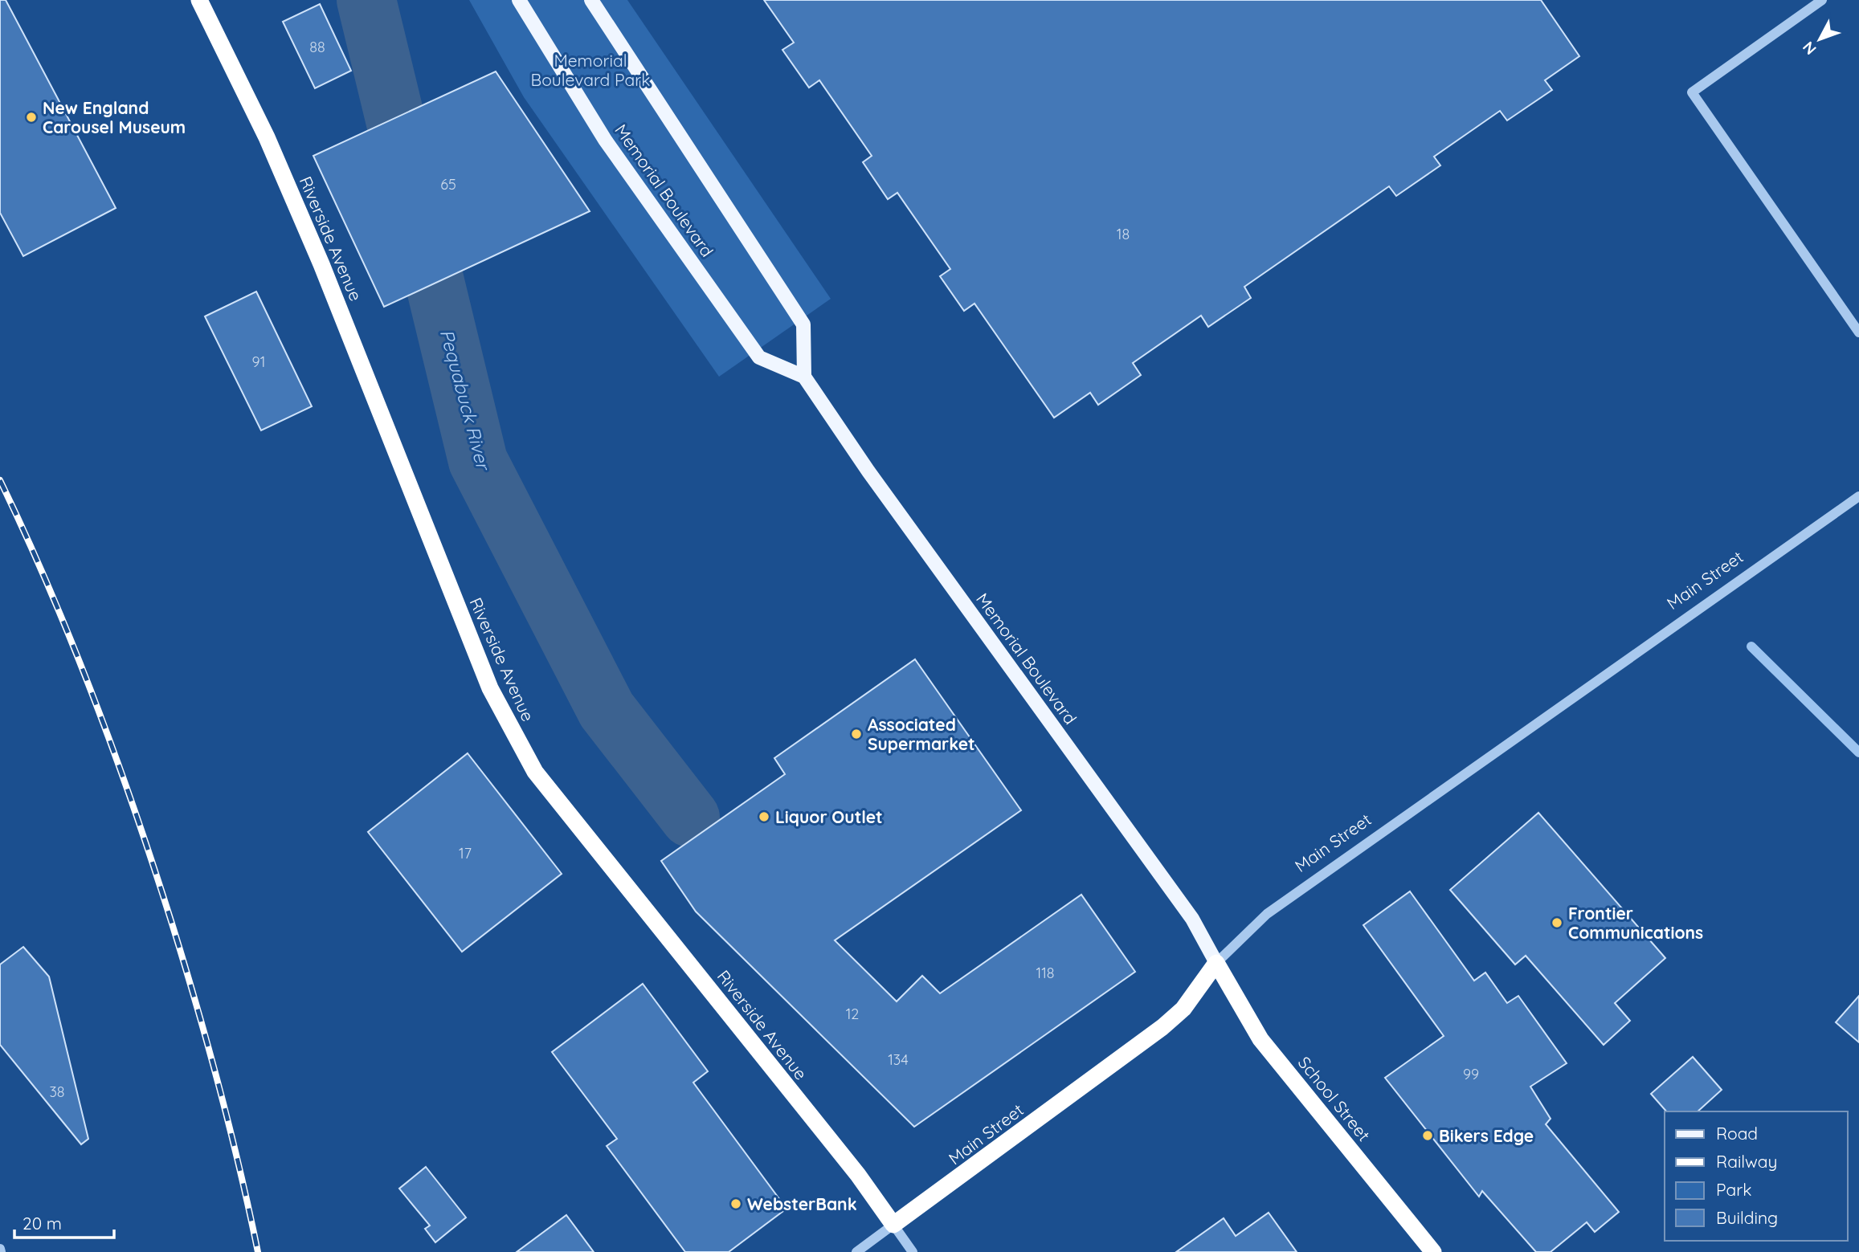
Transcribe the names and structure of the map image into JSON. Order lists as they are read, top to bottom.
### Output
{
  "streets": {
    "highway": ["Riverside Avenue", "Main Street", "School Street"],
    "main road": ["Memorial Boulevard"]
  },
  "crossings": [
    ["Memorial Boulevard", "Main Street"],
    ["Memorial Boulevard", "School Street"],
    ["Riverside Avenue", "Main Street"],
    ["Main Street", "School Street"]
  ],
  "water": ["Pequabuck River"],
  "parks": ["Memorial Boulevard Park"],
  "places": [
    "New England Carousel Museum",
    "Associated Supermarket",
    "Liquor Outlet",
    "Frontier Communications",
    "Bikers Edge",
    "WebsterBank"
  ],
  "house_numbers": [
    "88",
    "65",
    "18",
    "91",
    "17",
    "118",
    "12",
    "134",
    "99",
    "38"
  ],
  "legend": [
    "Road",
    "Railway",
    "Park",
    "Building"
  ],
  "scale_bar": "20 m",
  "north": "bottom left"
}
